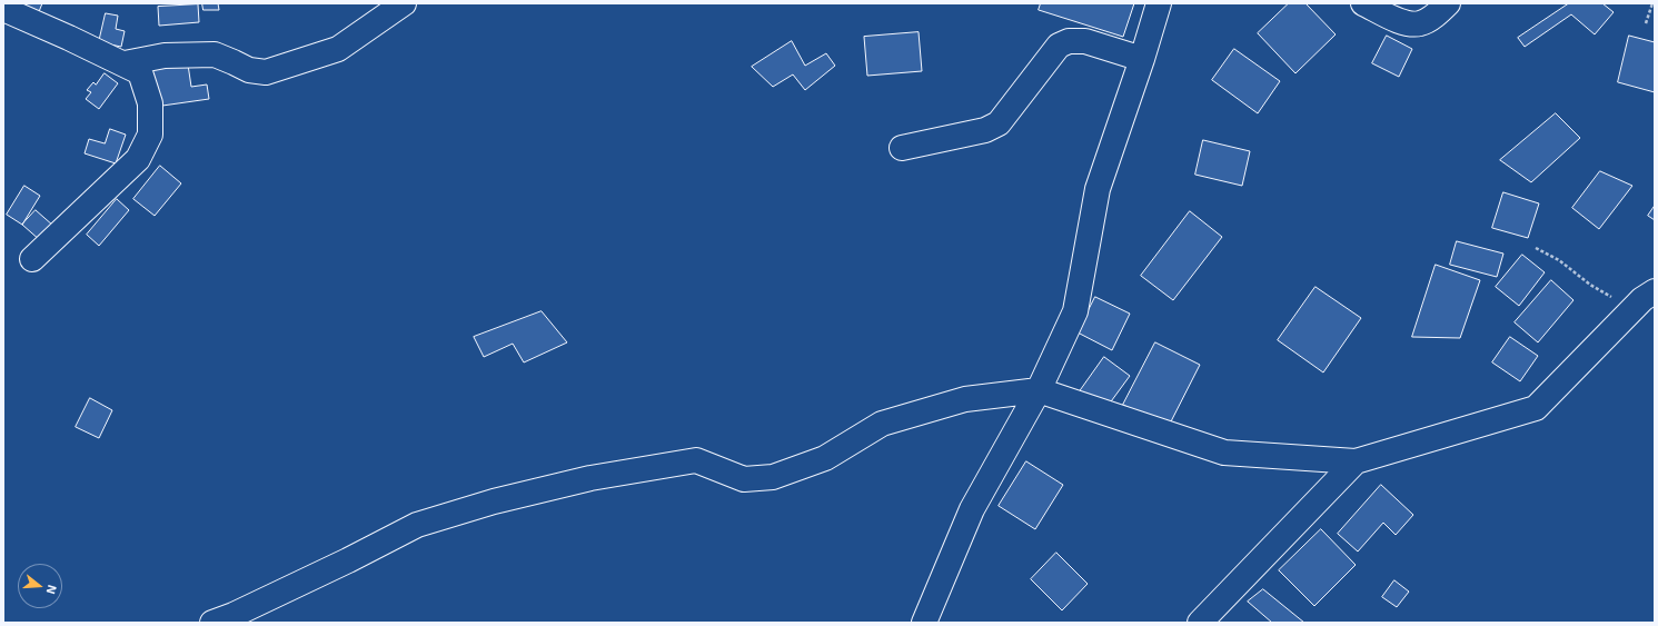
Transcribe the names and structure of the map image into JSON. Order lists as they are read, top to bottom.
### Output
{
  "north": "right"
}
